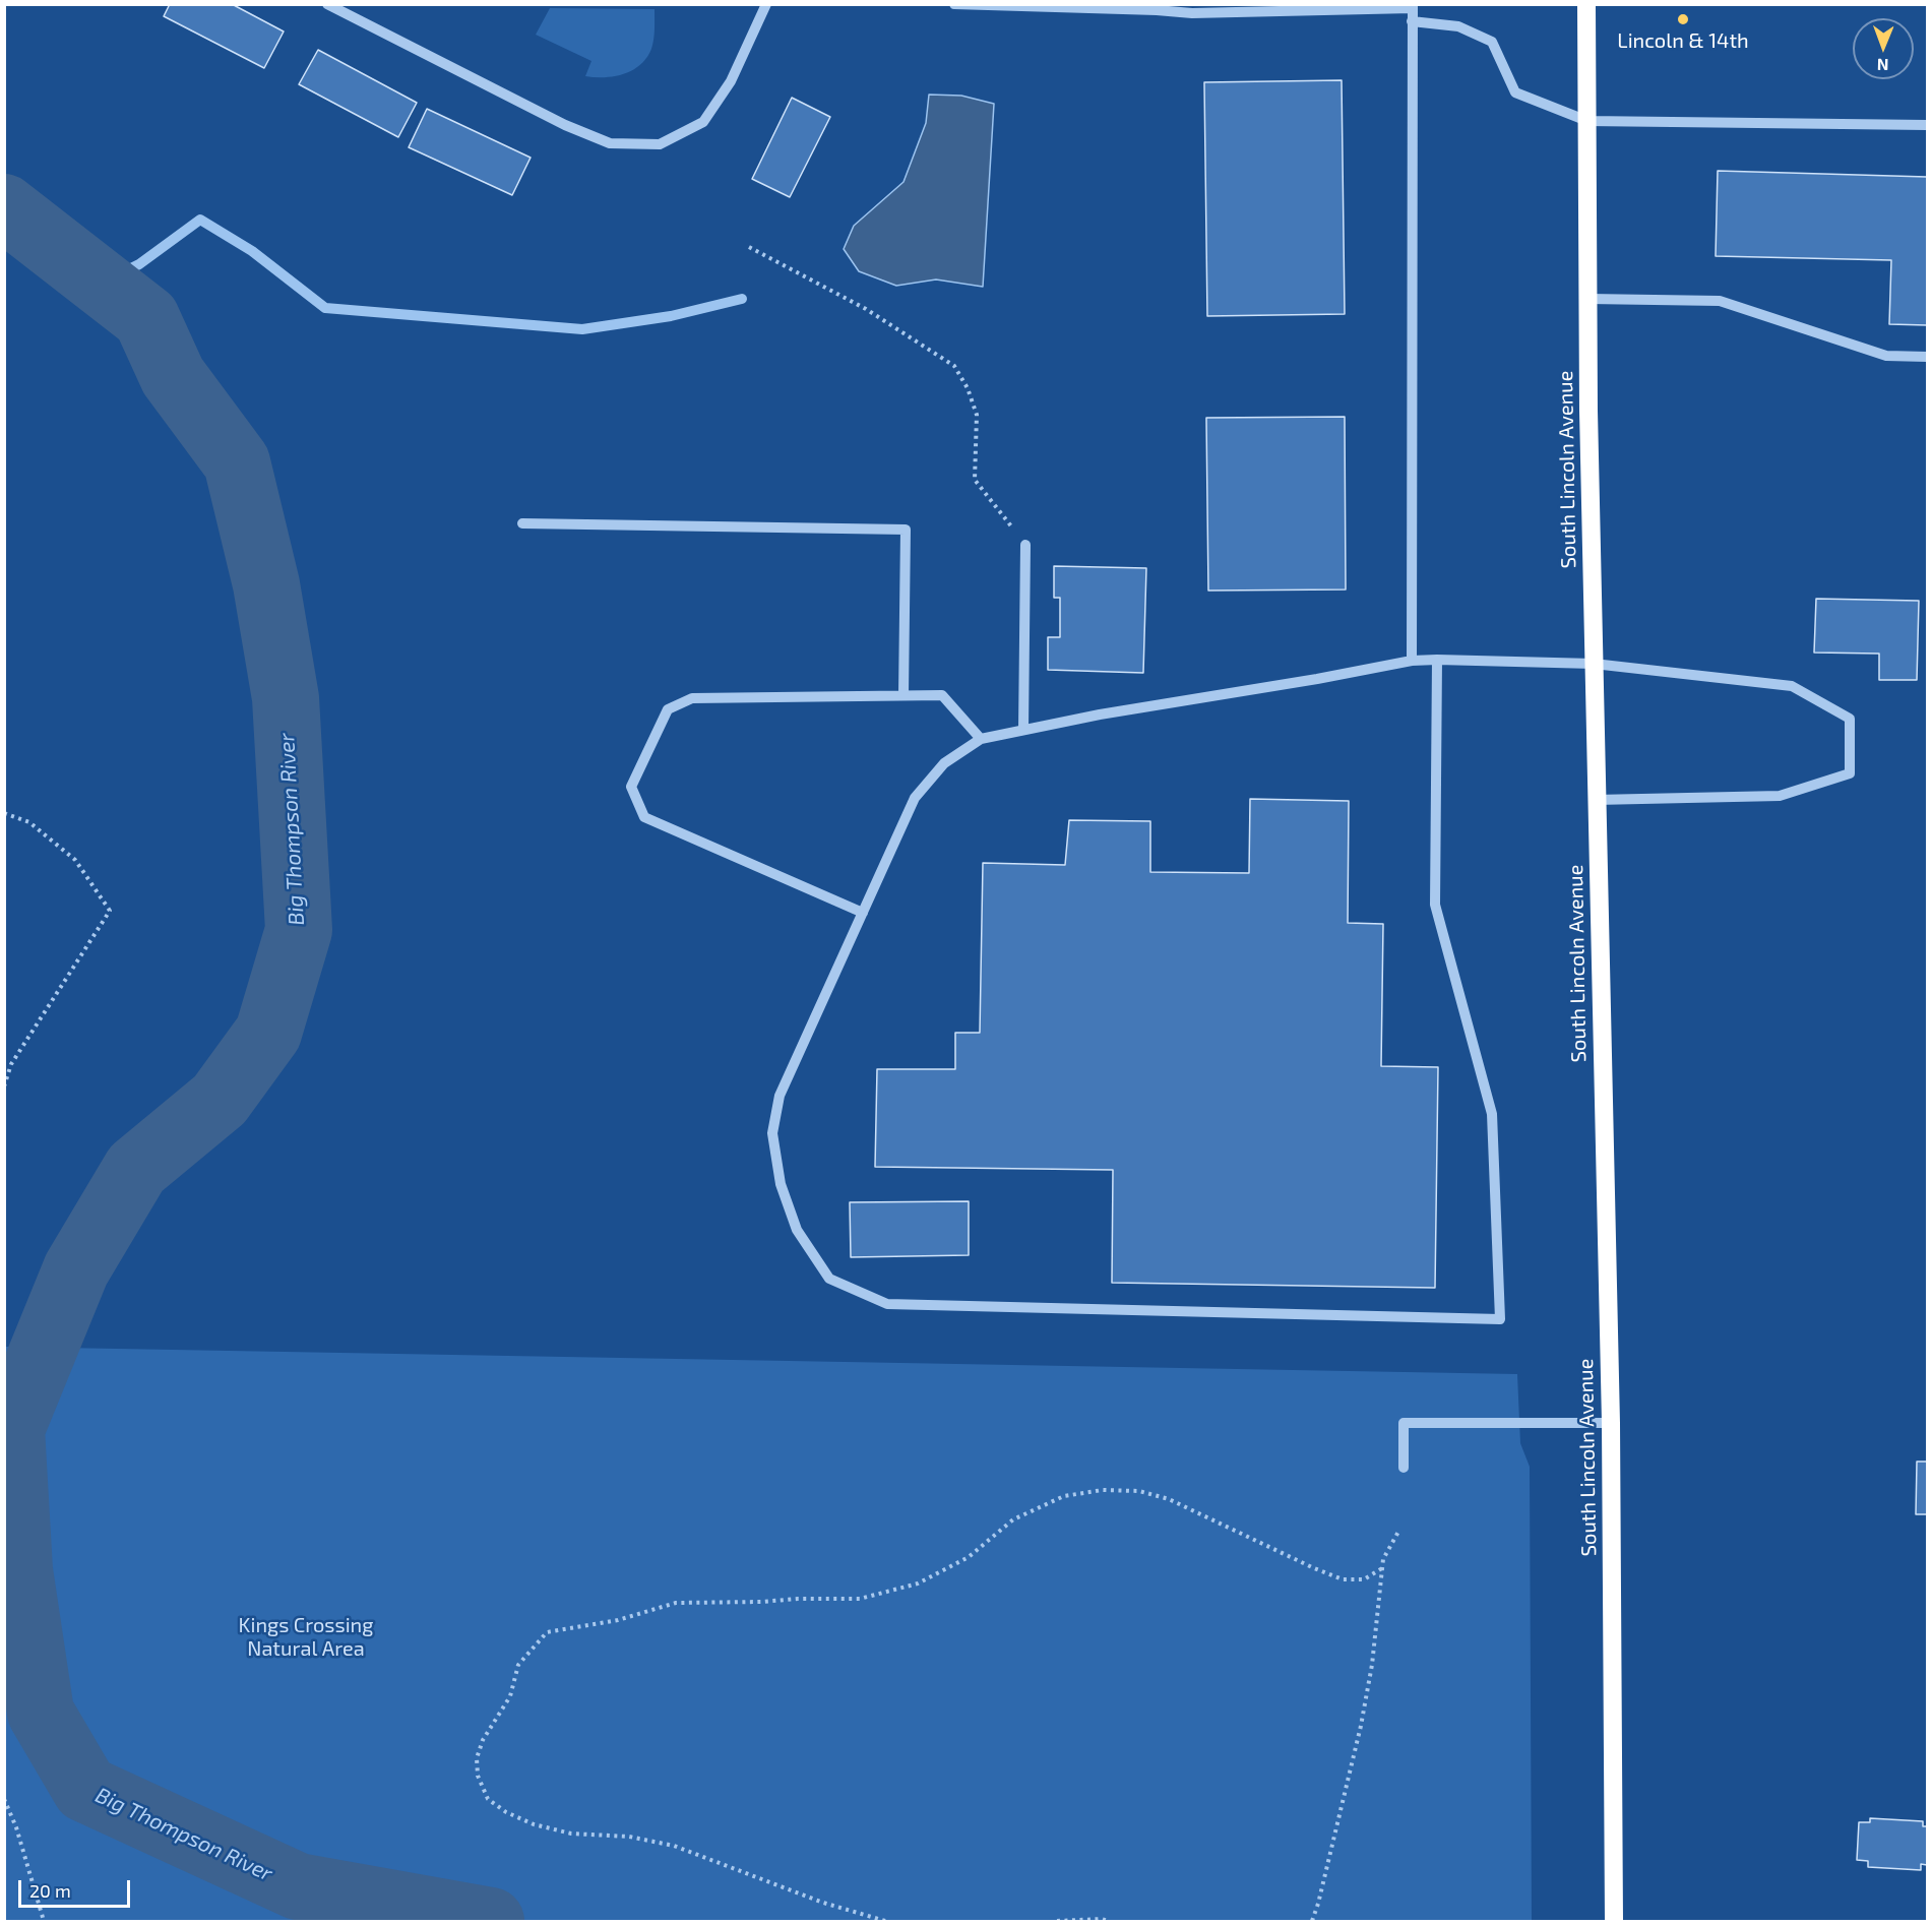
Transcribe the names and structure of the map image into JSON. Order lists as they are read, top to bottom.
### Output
{
  "streets": {
    "highway": ["South Lincoln Avenue"]
  },
  "water": ["Big Thompson River"],
  "parks": ["Kings Crossing Natural Area"],
  "places": ["Lincoln & 14th"],
  "scale_bar": "20 m",
  "north": "bottom"
}
